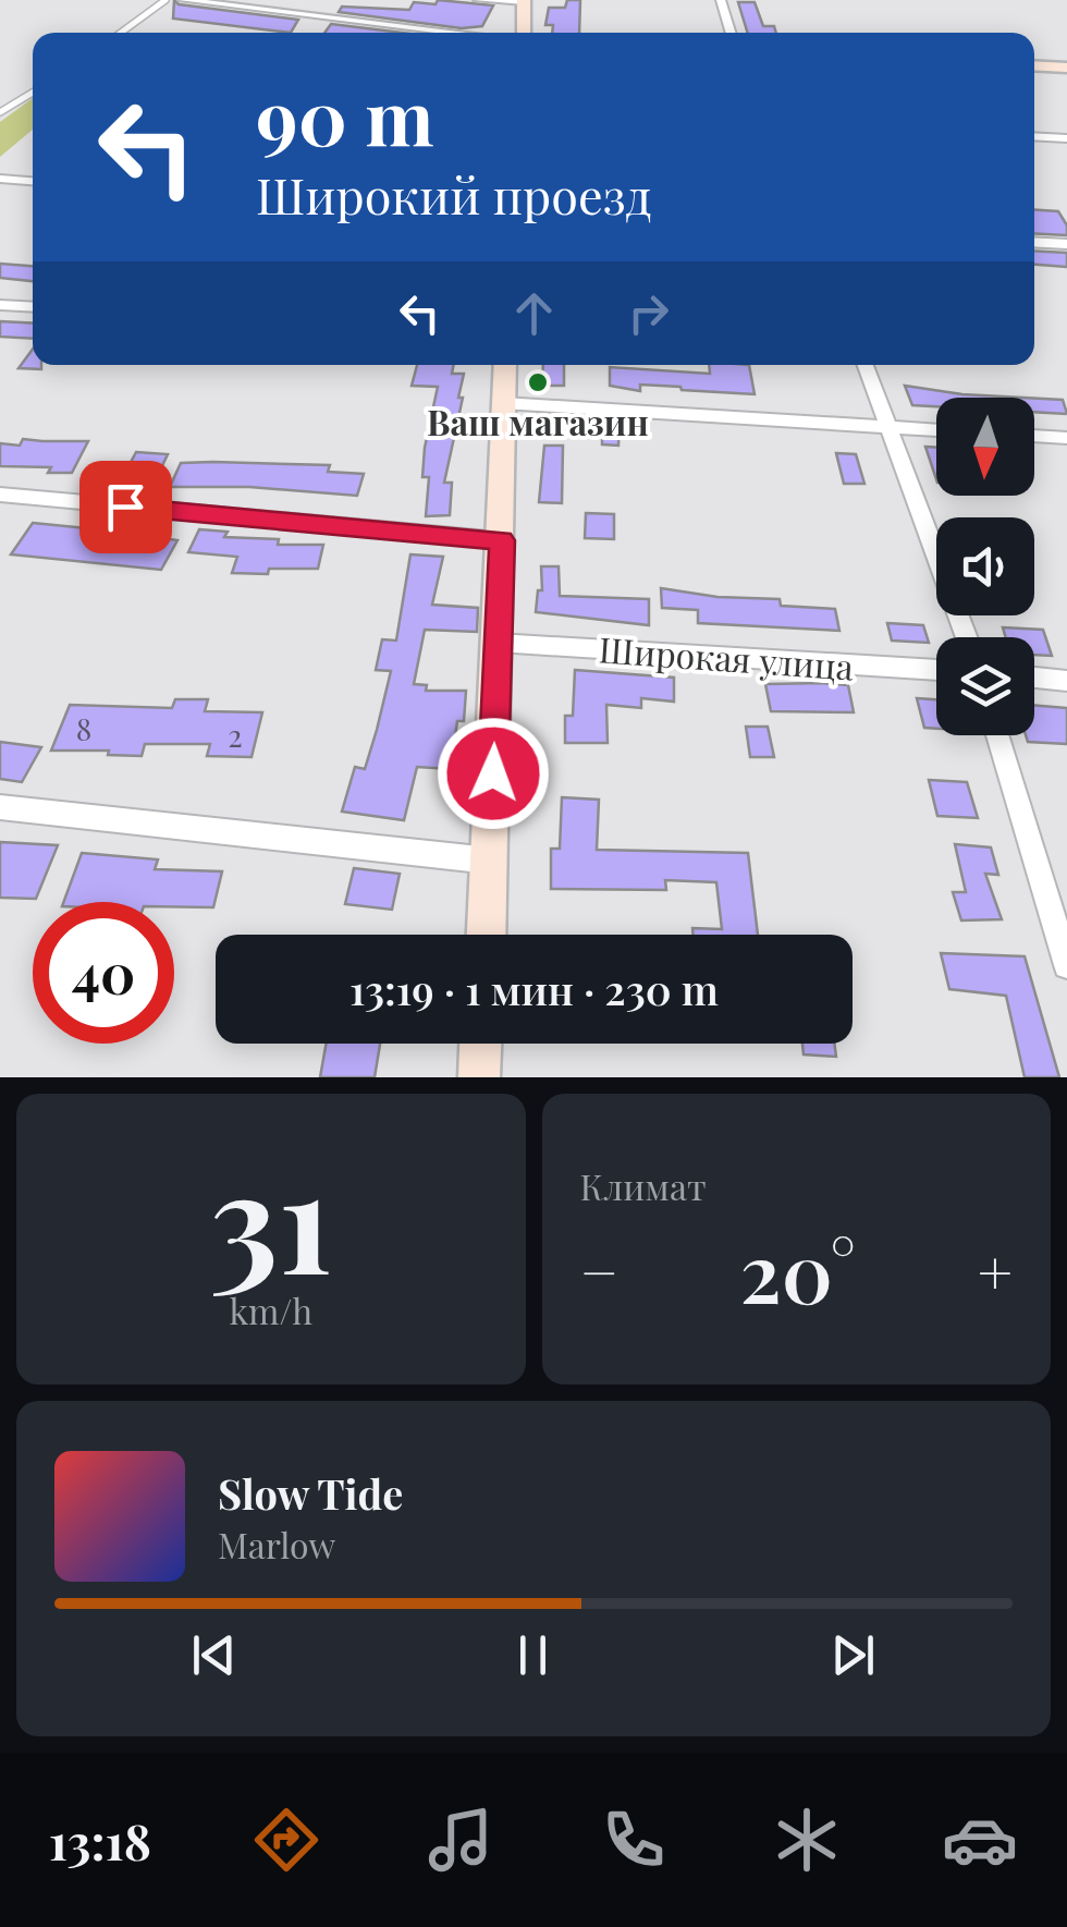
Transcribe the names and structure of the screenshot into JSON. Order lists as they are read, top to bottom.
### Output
{
  "streets": {
    "street": ["Широкая улица"]
  },
  "places": ["Ваш магазин"],
  "house_numbers": ["8", "2"],
  "north": "bottom",
  "page": {
    "turn": ["90 m", "Широкий проезд"],
    "limit": "40",
    "trip": "13:19 · 1 мин · 230 m",
    "tile": [
      ["31", "km/h"],
      "Климат"
    ],
    "heat": ["−", "20°", "+"],
    "song": ["Slow Tide", "Marlow"],
    "tabs": "13:18"
  }
}
